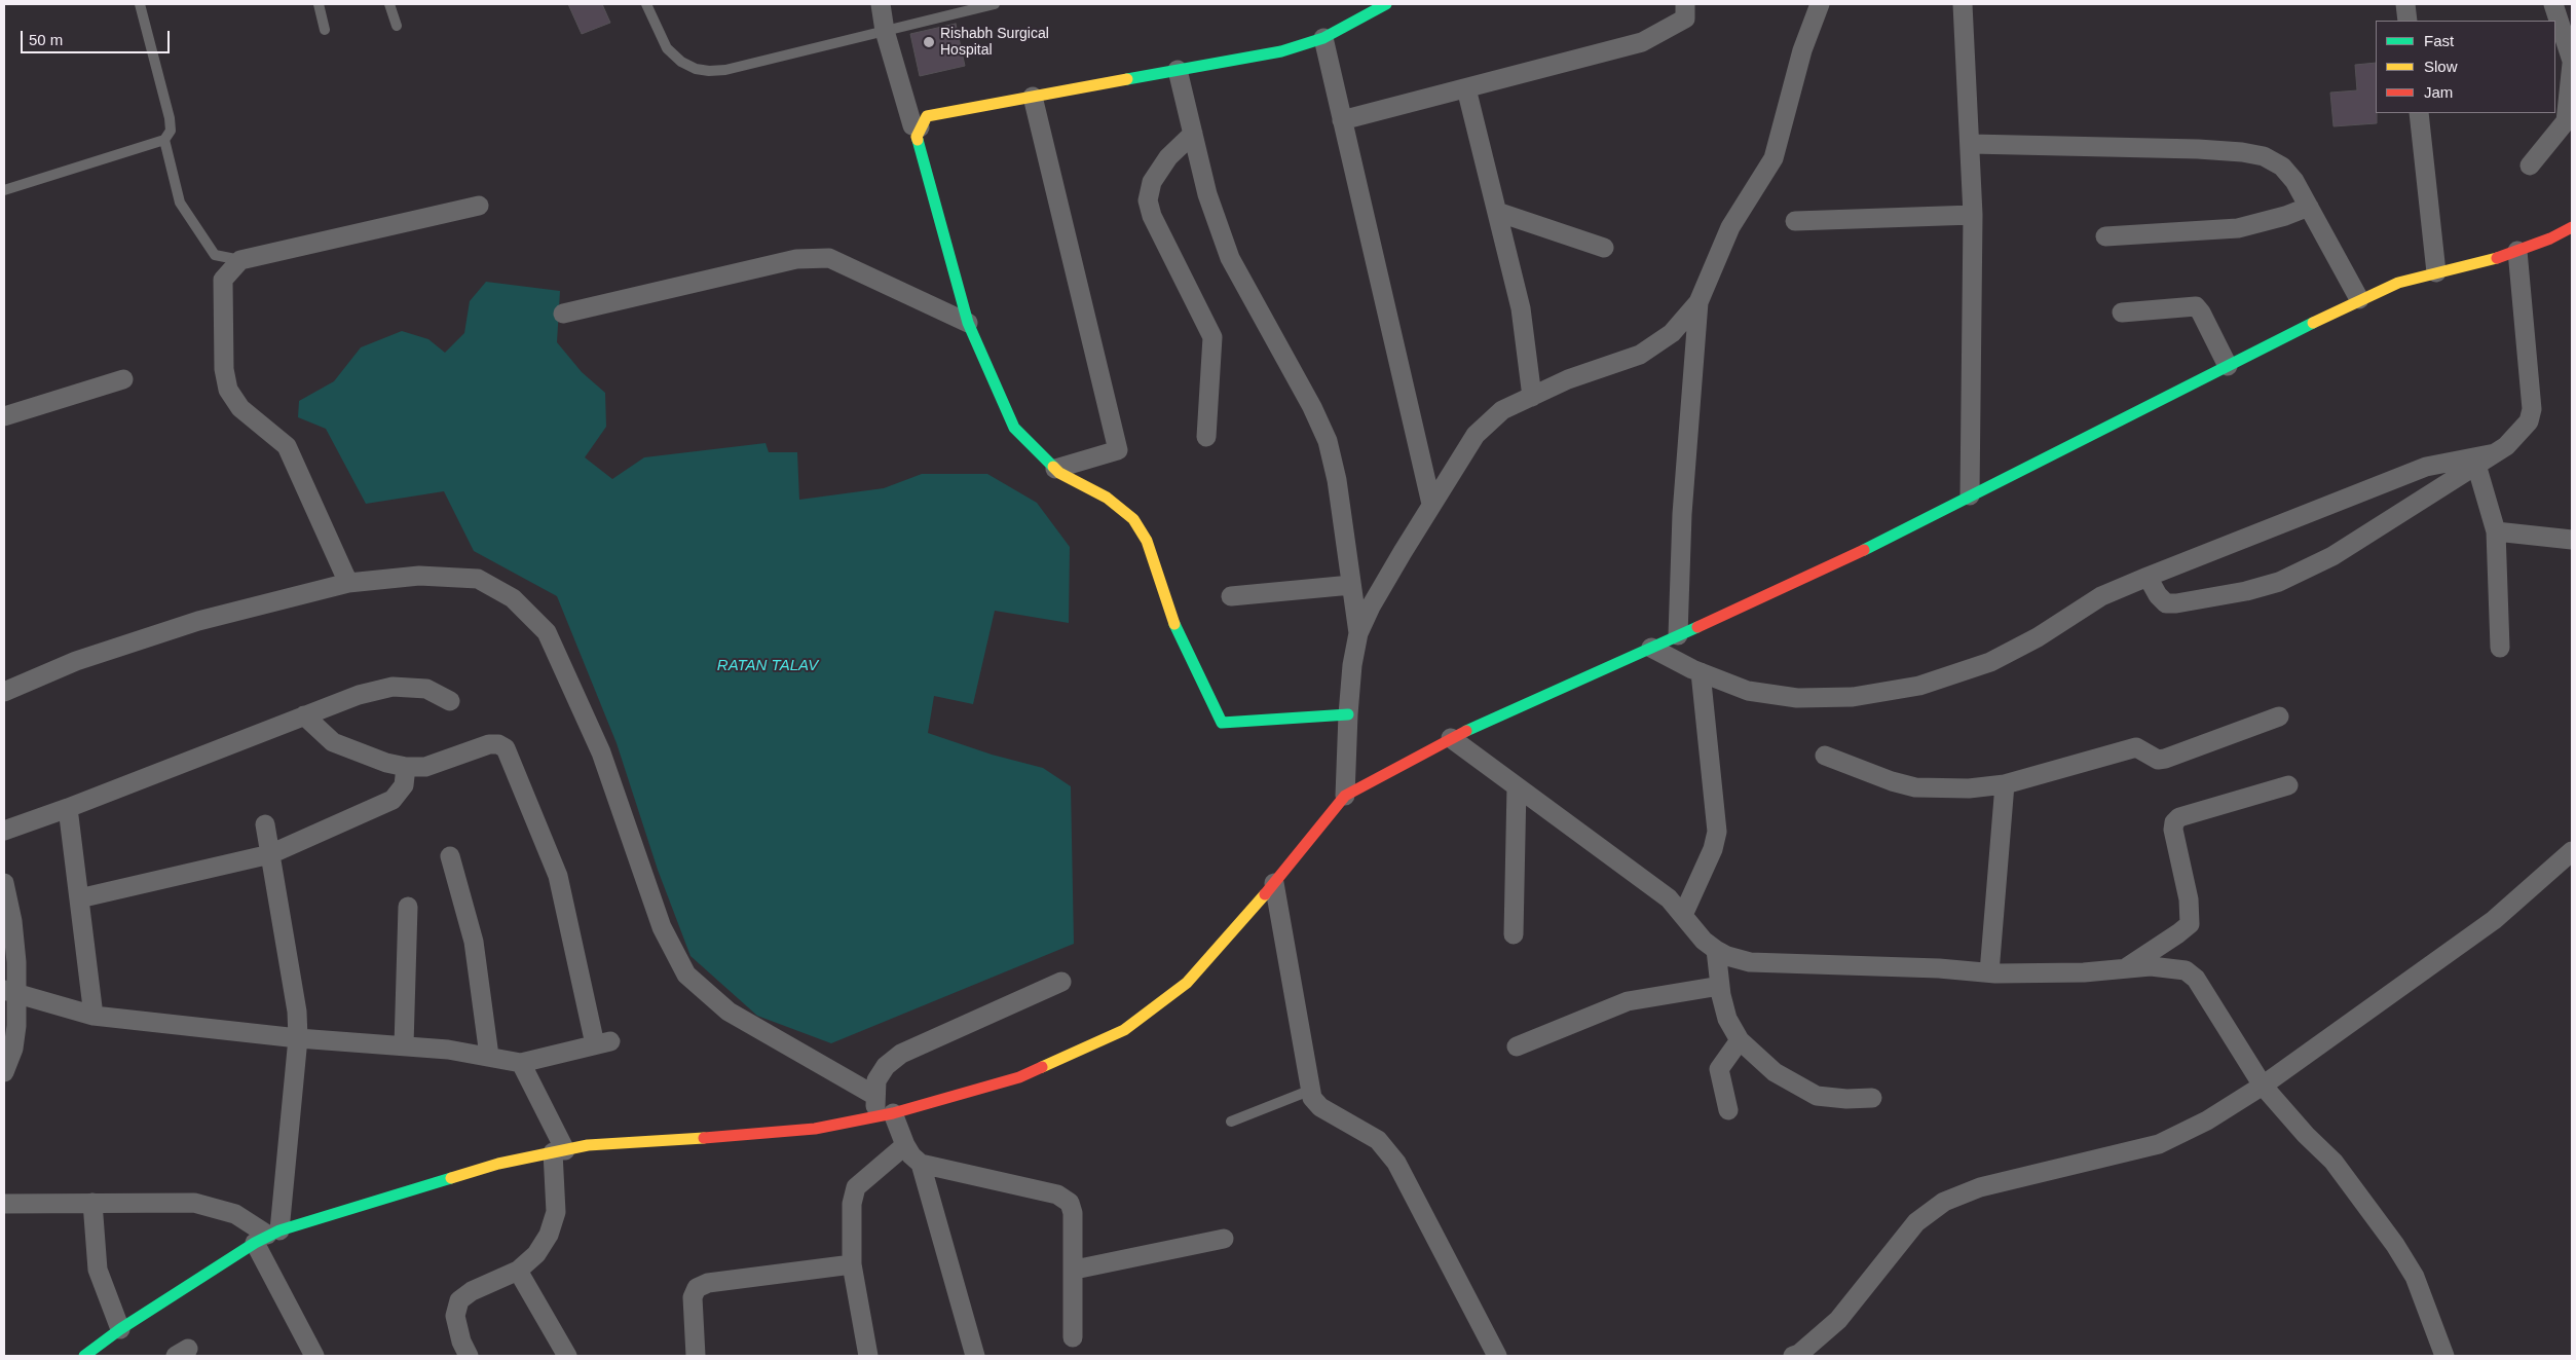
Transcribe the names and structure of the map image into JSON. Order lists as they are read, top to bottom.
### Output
{
  "water": ["RATAN TALAV"],
  "places": ["Rishabh Surgical Hospital"],
  "legend": ["Fast", "Slow", "Jam"],
  "scale_bar": "50 m"
}
